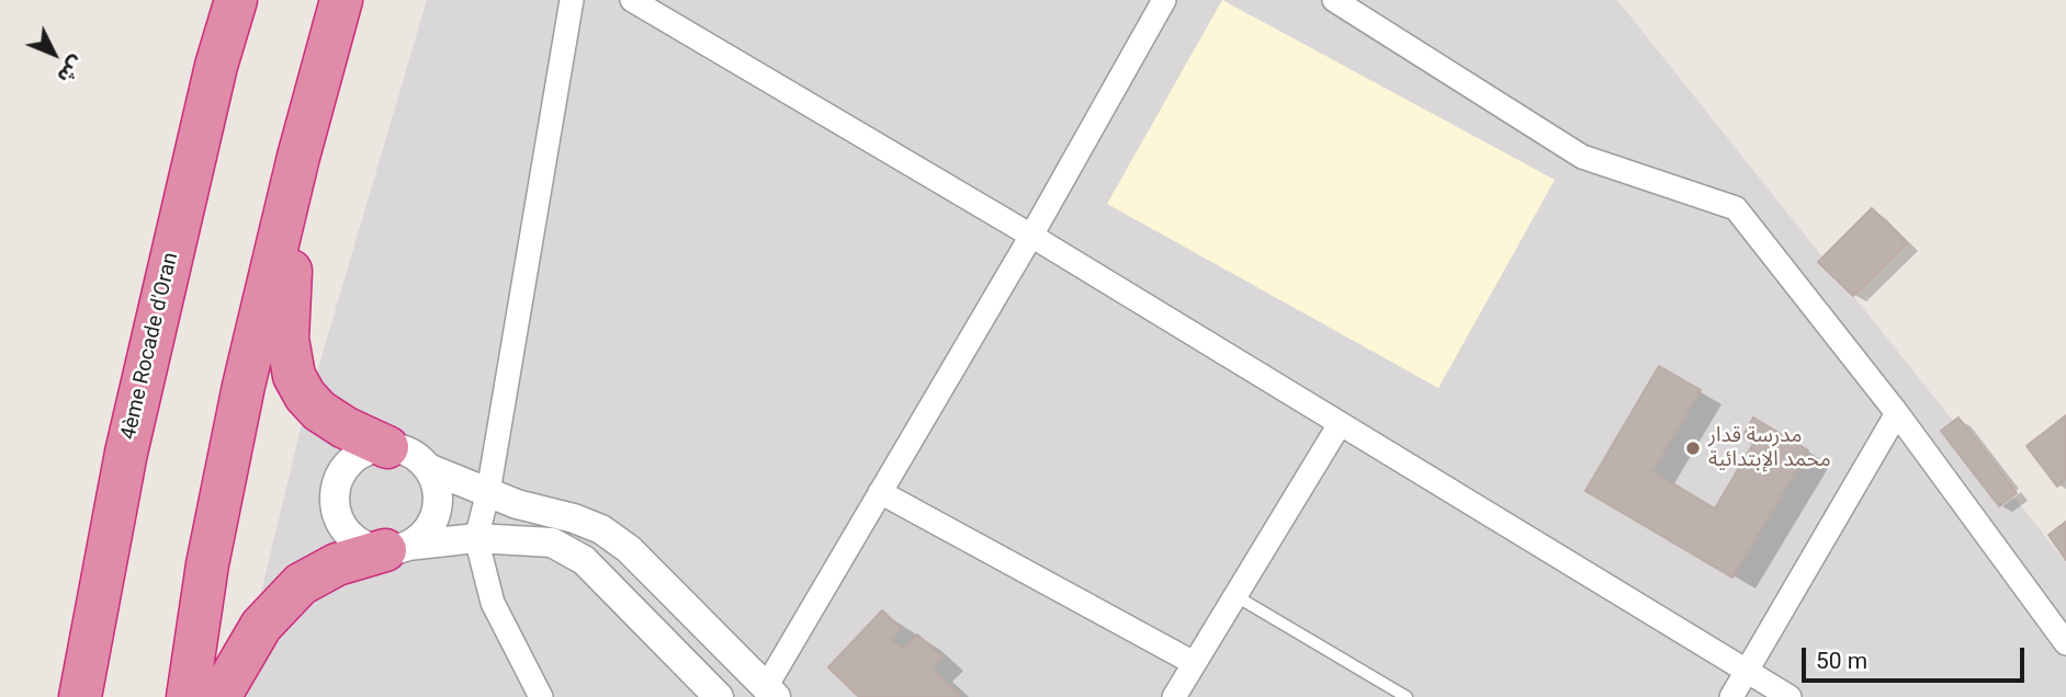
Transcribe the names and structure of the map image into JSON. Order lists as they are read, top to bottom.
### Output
{
  "streets": {
    "highway": ["4ème Rocade d'Oran"]
  },
  "places": ["مدرسة قدار محمد الإبتدائية"],
  "scale_bar": "50 m",
  "north": "bottom right"
}
